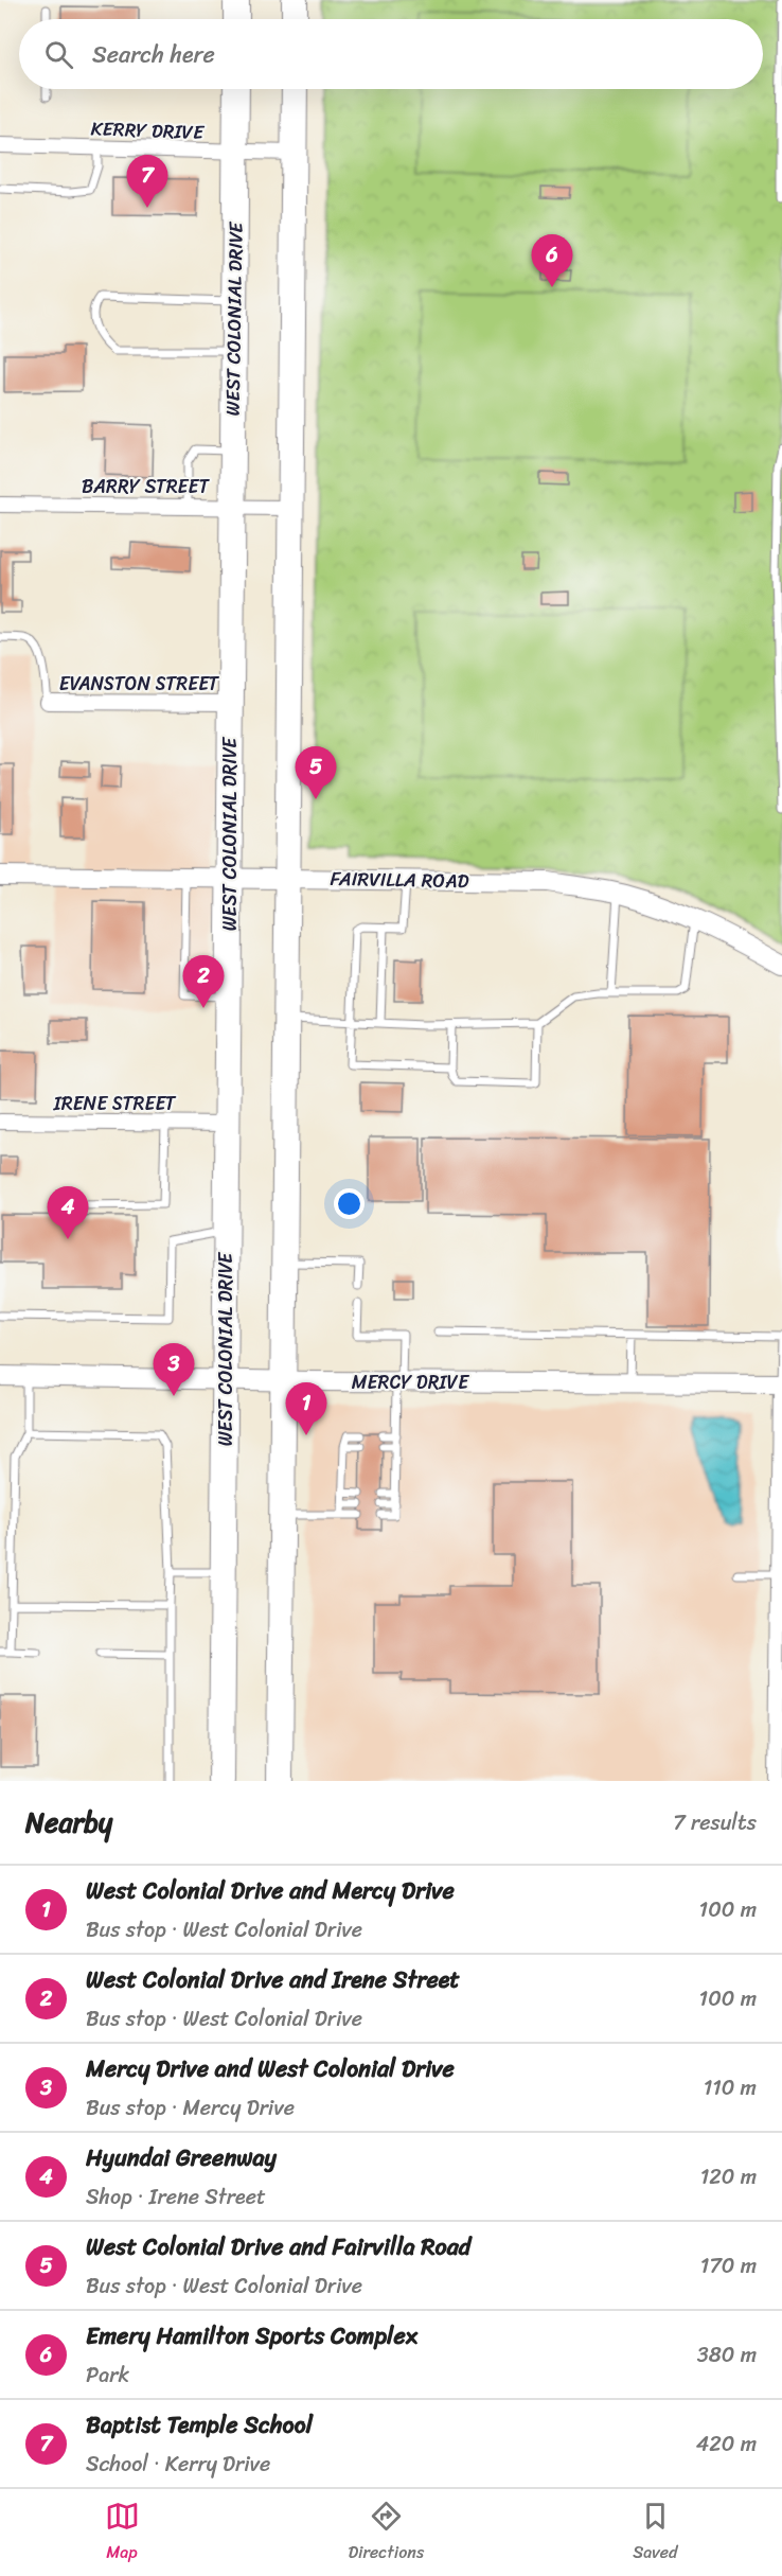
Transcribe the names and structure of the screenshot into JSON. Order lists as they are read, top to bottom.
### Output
{
  "streets": {
    "highway": ["WEST COLONIAL DRIVE"],
    "street": [
      "KERRY DRIVE",
      "BARRY STREET",
      "EVANSTON STREET",
      "FAIRVILLA ROAD",
      "IRENE STREET",
      "MERCY DRIVE"
    ]
  },
  "crossings": [
    ["KERRY DRIVE", "WEST COLONIAL DRIVE"],
    ["WEST COLONIAL DRIVE", "BARRY STREET"],
    ["WEST COLONIAL DRIVE", "EVANSTON STREET"],
    ["WEST COLONIAL DRIVE", "FAIRVILLA ROAD"],
    ["WEST COLONIAL DRIVE", "IRENE STREET"],
    ["WEST COLONIAL DRIVE", "MERCY DRIVE"]
  ],
  "page": {
    "search": "Search here",
    "pins": [
      "7",
      "6",
      "5",
      "2",
      "4",
      "3",
      "1"
    ],
    "heading": ["Nearby", "7 results"],
    "list": [
      {
        "mark": "1",
        "name": "West Colonial Drive and Mercy Drive",
        "note": "Bus stop · West Colonial Drive",
        "value": "100 m"
      },
      {
        "mark": "2",
        "name": "West Colonial Drive and Irene Street",
        "note": "Bus stop · West Colonial Drive",
        "value": "100 m"
      },
      {
        "mark": "3",
        "name": "Mercy Drive and West Colonial Drive",
        "note": "Bus stop · Mercy Drive",
        "value": "110 m"
      },
      {
        "mark": "4",
        "name": "Hyundai Greenway",
        "note": "Shop · Irene Street",
        "value": "120 m"
      },
      {
        "mark": "5",
        "name": "West Colonial Drive and Fairvilla Road",
        "note": "Bus stop · West Colonial Drive",
        "value": "170 m"
      },
      {
        "mark": "6",
        "name": "Emery Hamilton Sports Complex",
        "note": "Park",
        "value": "380 m"
      },
      {
        "mark": "7",
        "name": "Baptist Temple School",
        "note": "School · Kerry Drive",
        "value": "420 m"
      }
    ],
    "nav": ["Map", "Directions", "Saved"]
  }
}
